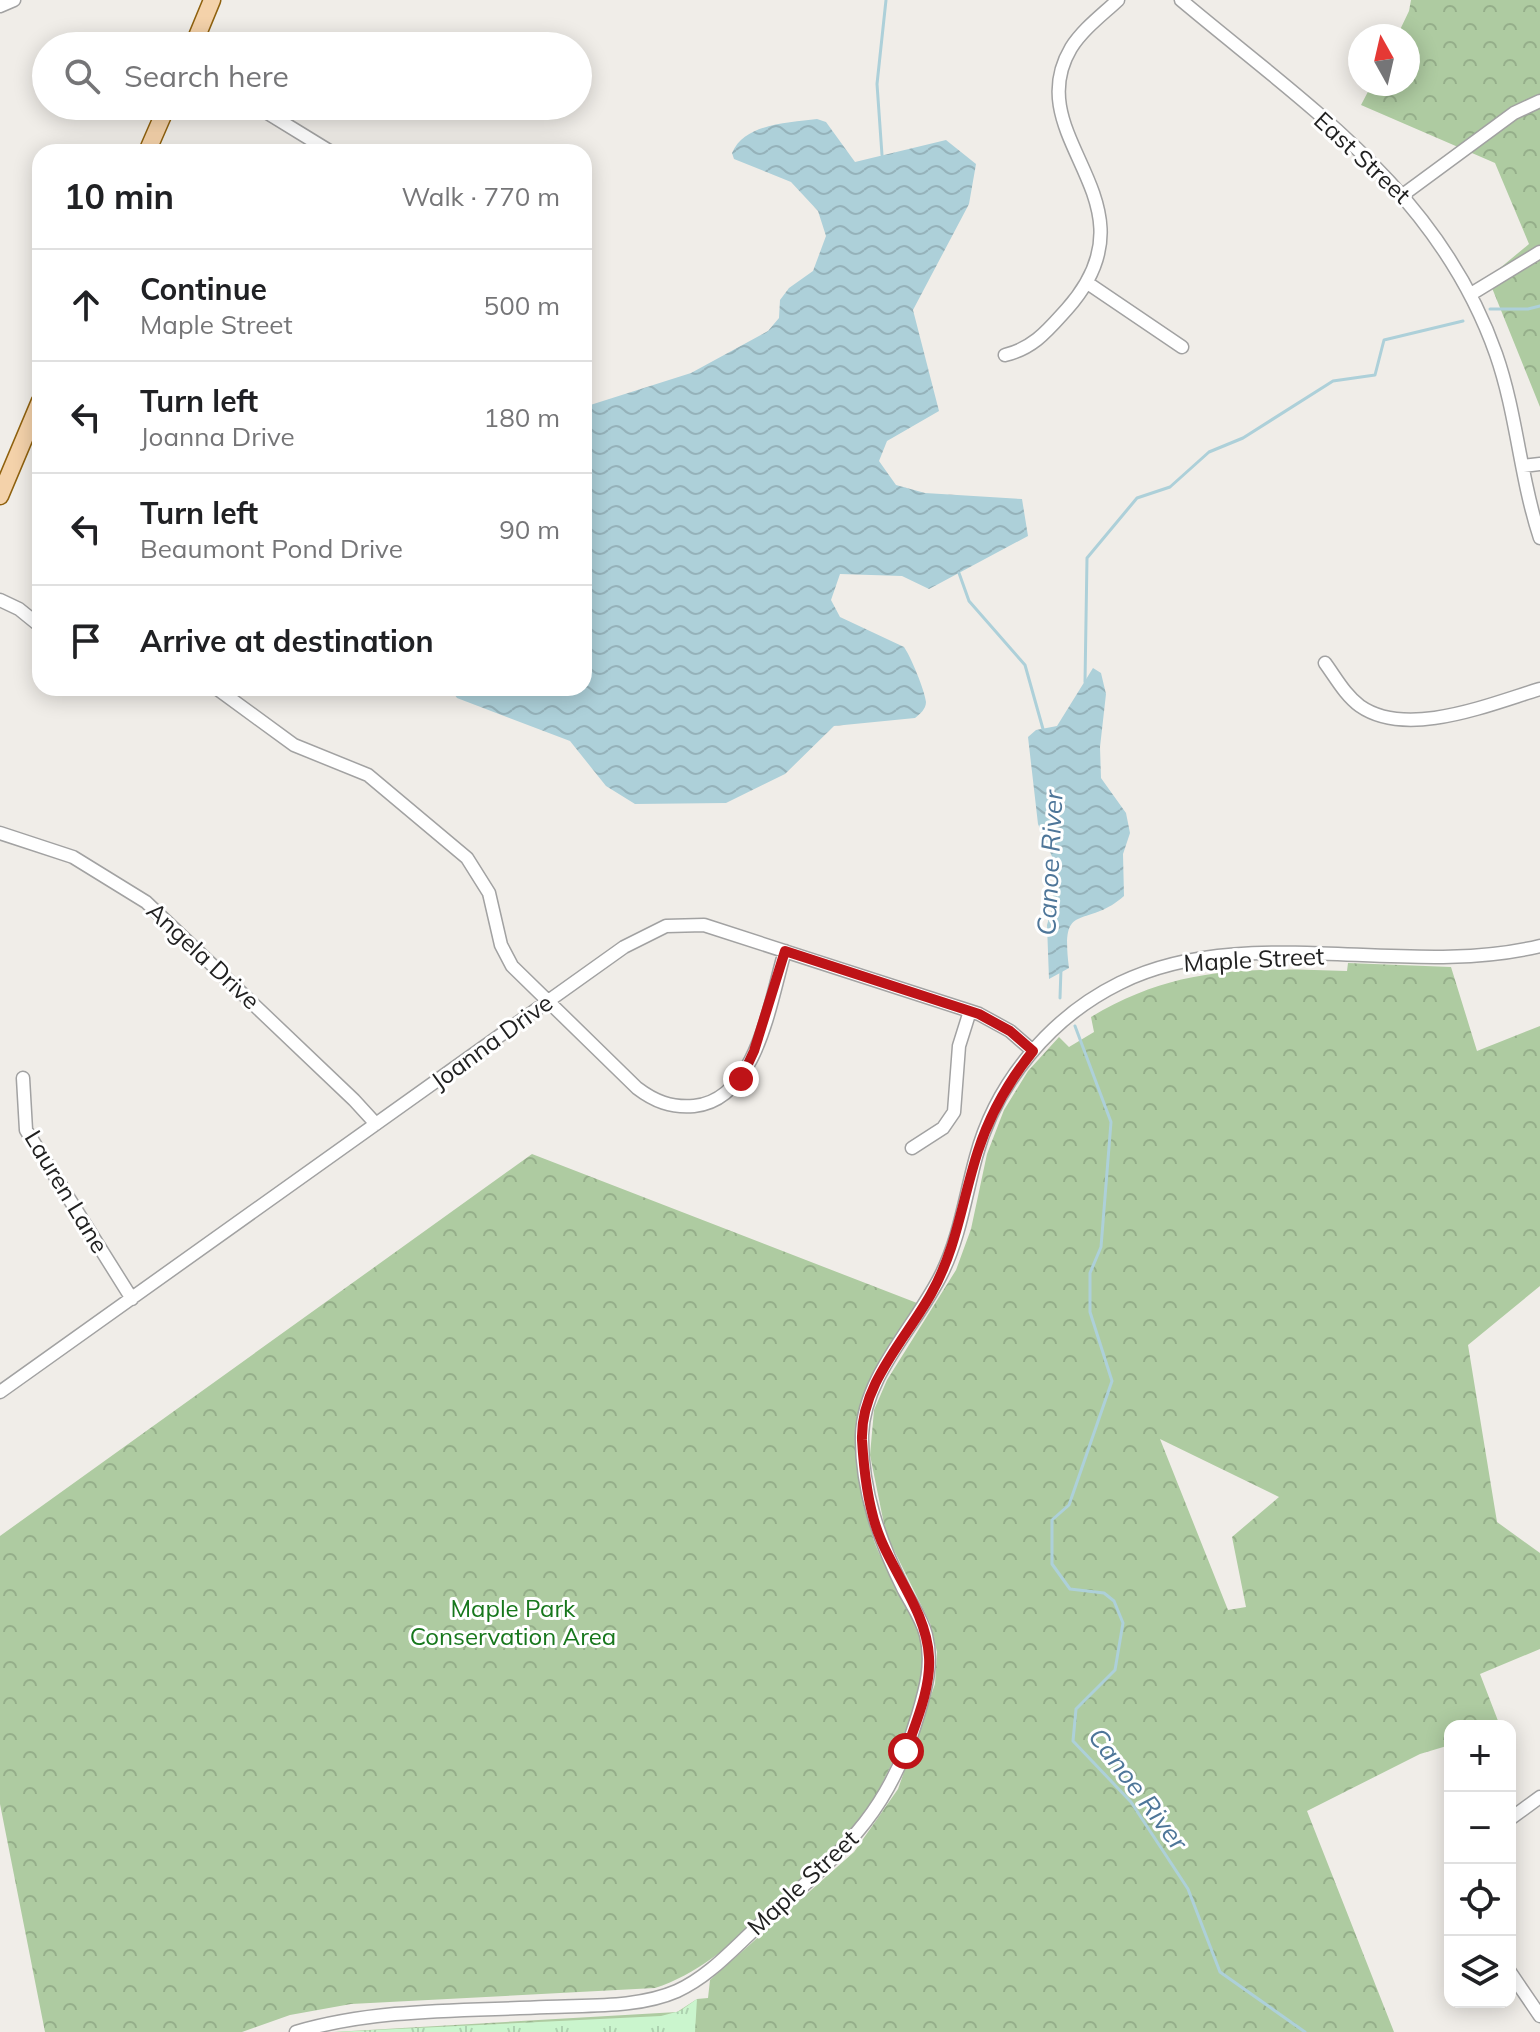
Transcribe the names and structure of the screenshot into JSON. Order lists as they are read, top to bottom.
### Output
{
  "streets": {
    "street": [
      "East Street",
      "Angela Drive",
      "Maple Street",
      "Joanna Drive",
      "Lauren Lane"
    ]
  },
  "crossings": [
    ["Angela Drive", "Joanna Drive"],
    ["Maple Street", "Joanna Drive"],
    ["Joanna Drive", "Lauren Lane"]
  ],
  "water": ["Canoe River"],
  "parks": ["Maple Park Conservation Area"],
  "north": "top",
  "page": {
    "search": "Search here",
    "heading": ["10 min", "Walk · 770 m"],
    "list": [
      ["Continue", "Maple Street", "500 m"],
      ["Turn left", "Joanna Drive", "180 m"],
      ["Turn left", "Beaumont Pond Drive", "90 m"],
      "Arrive at destination"
    ],
    "map_buttons": ["+", "−"]
  }
}
